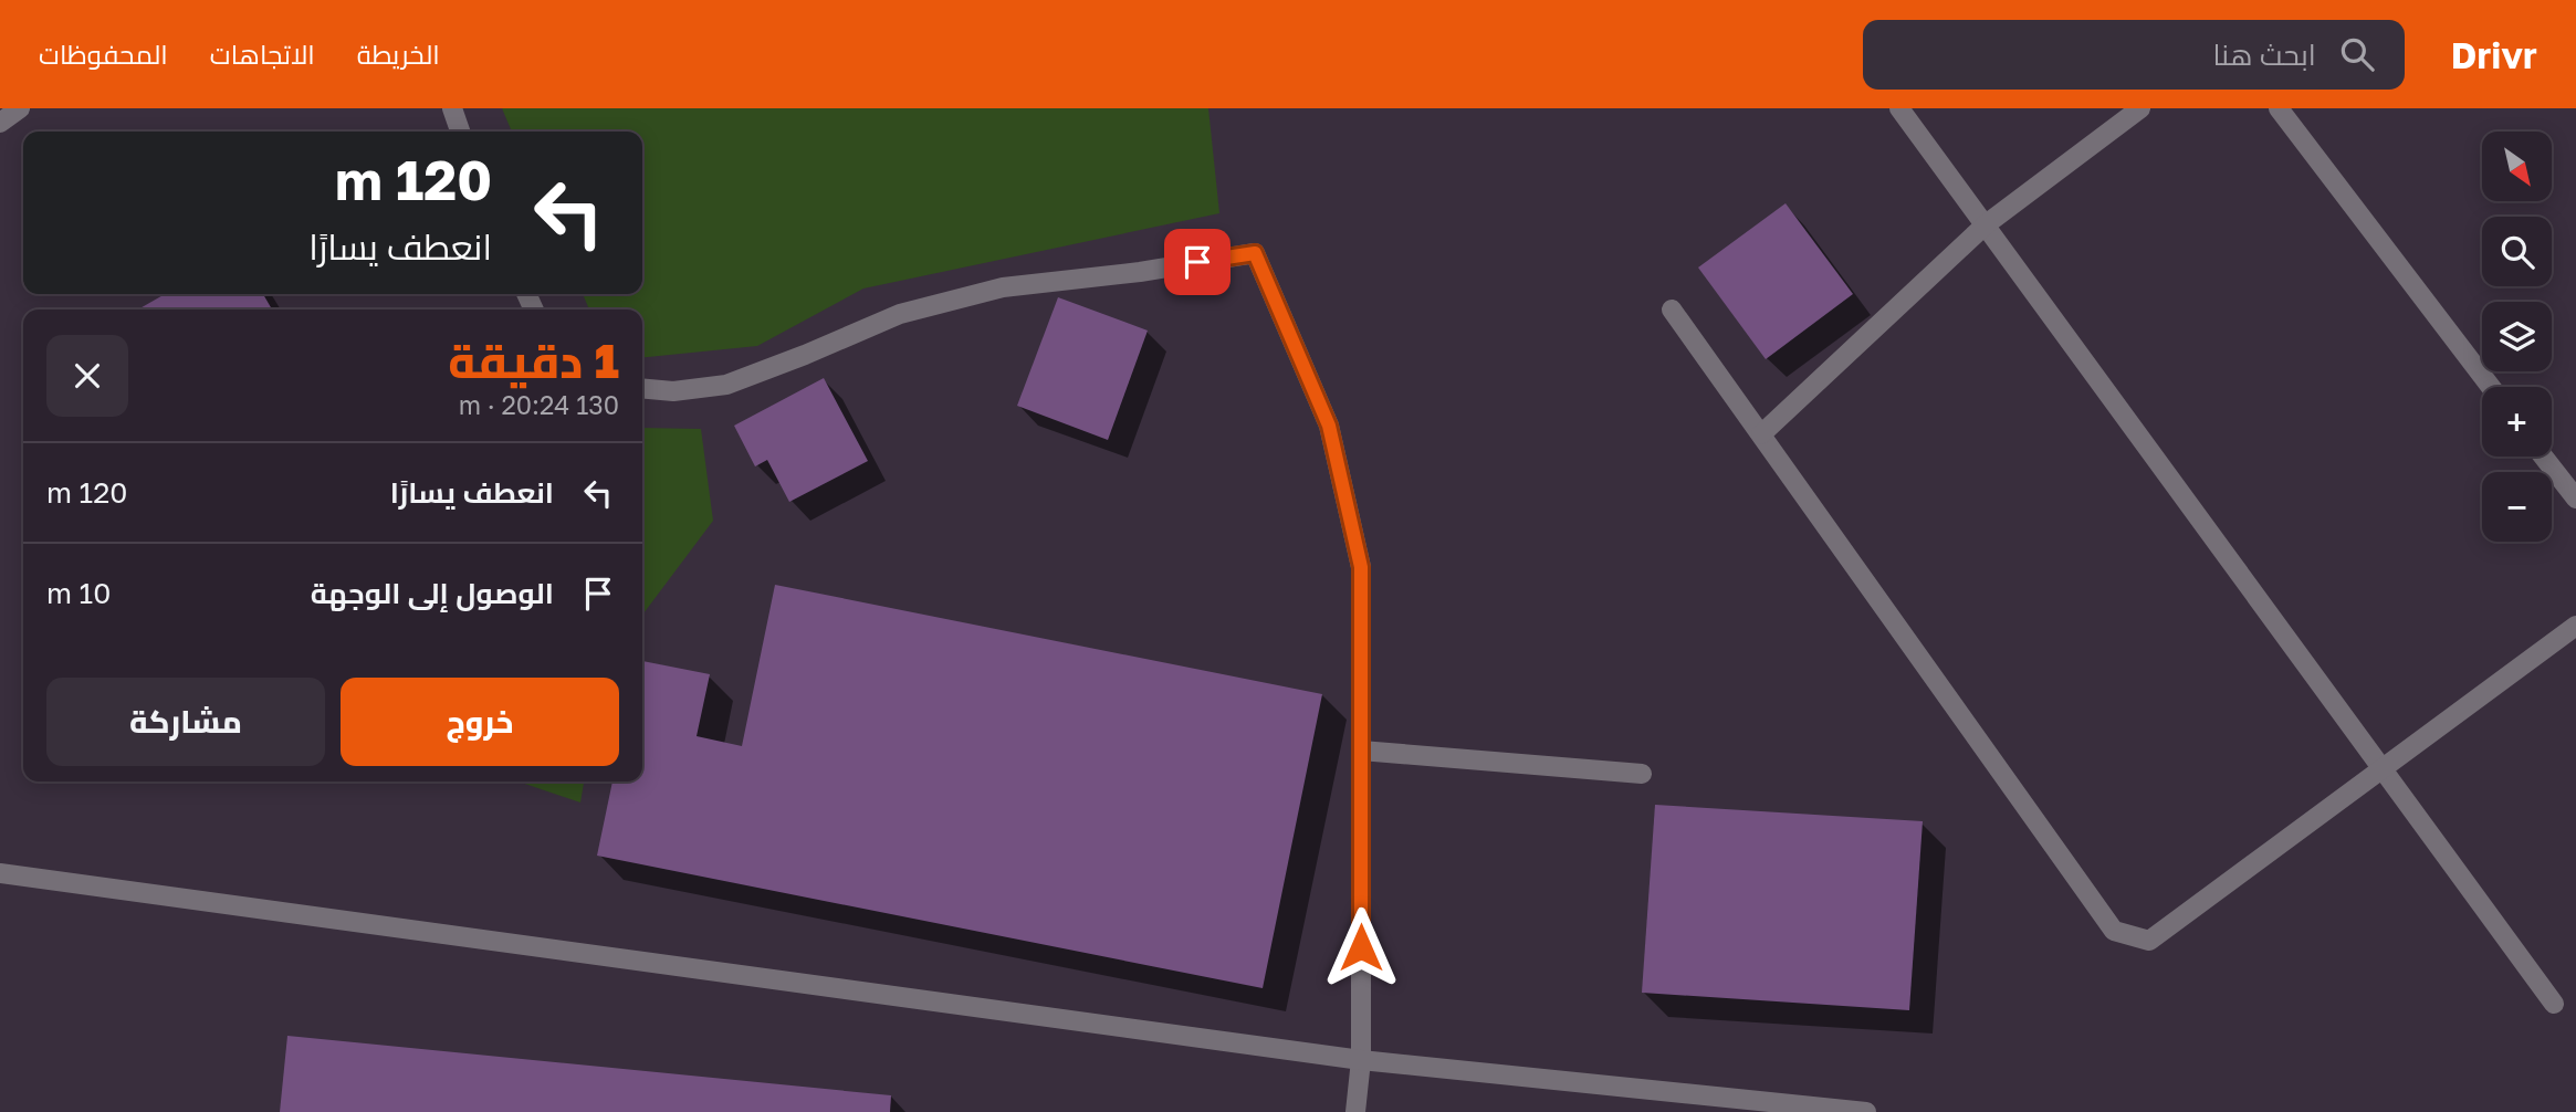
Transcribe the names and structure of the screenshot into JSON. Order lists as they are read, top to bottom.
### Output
{
  "north": "bottom right",
  "page": {
    "header": "Drivr",
    "search": "ابحث هنا",
    "nav": ["الخريطة", "الاتجاهات", "المحفوظات"],
    "map_buttons": ["+", "−"],
    "turn": ["120 m", "انعطف يسارًا"],
    "heading": ["1 دقيقة", "130 m · 20:24"],
    "list": [
      {
        "name": "انعطف يسارًا",
        "value": "120 m"
      },
      {
        "name": "الوصول إلى الوجهة",
        "value": "10 m"
      }
    ],
    "buttons": ["خروج", "مشاركة"]
  }
}
